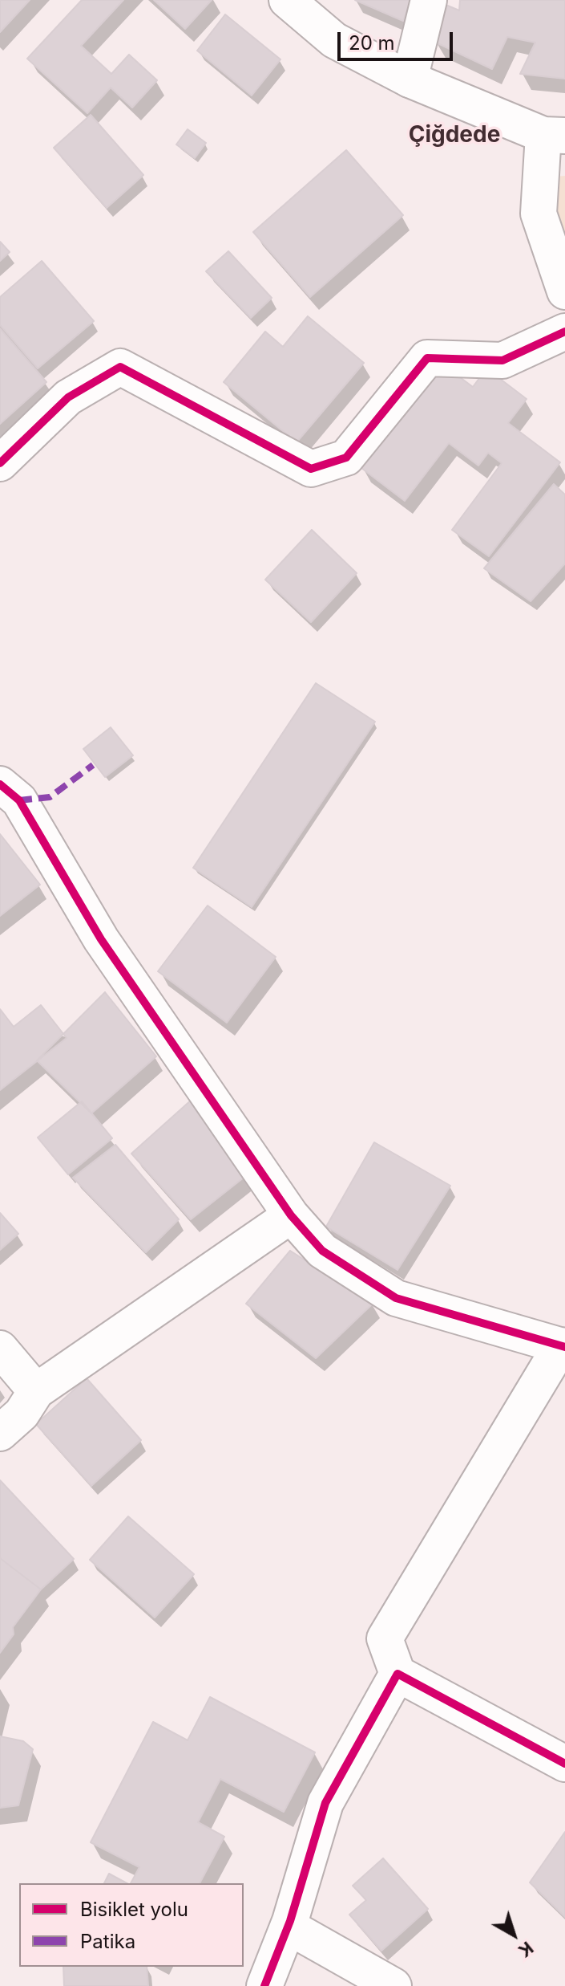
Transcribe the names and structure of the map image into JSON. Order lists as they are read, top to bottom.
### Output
{
  "districts": ["Çiğdede"],
  "legend": ["Bisiklet yolu", "Patika"],
  "scale_bar": "20 m",
  "north": "bottom right"
}
